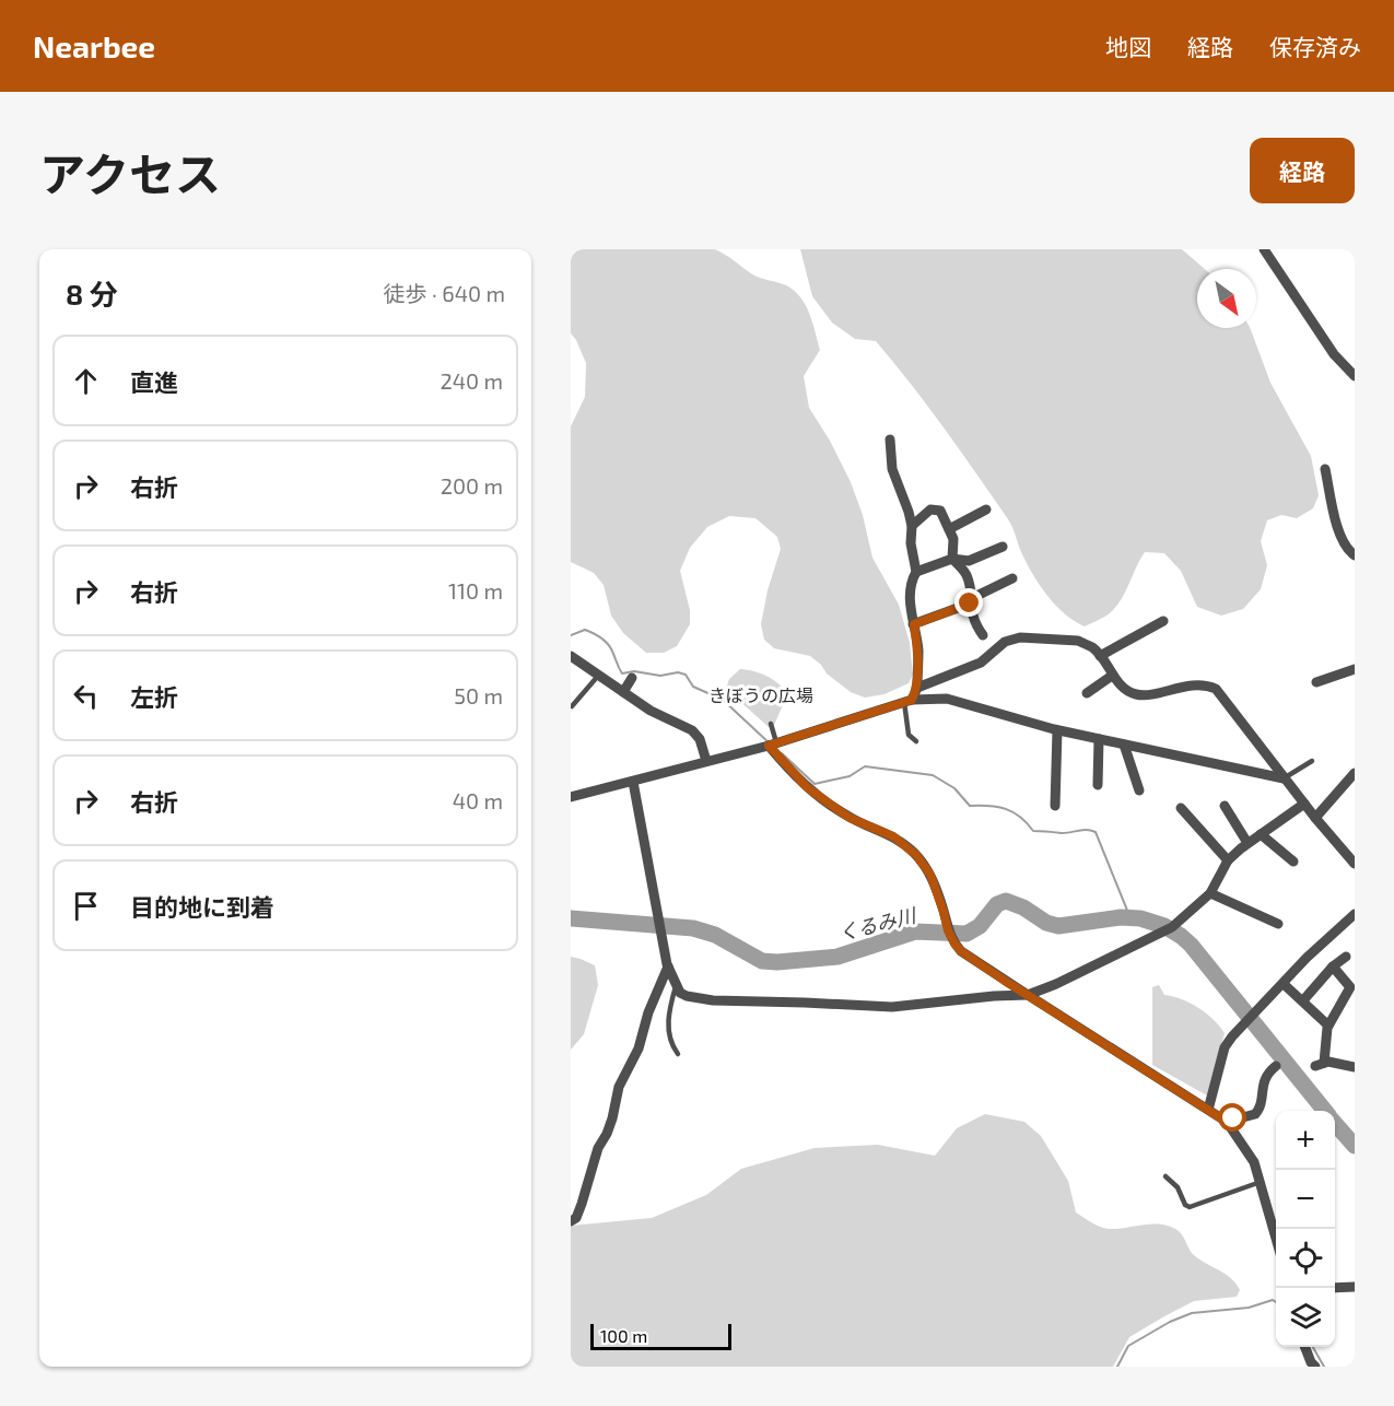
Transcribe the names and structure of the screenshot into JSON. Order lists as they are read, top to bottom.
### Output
{
  "water": ["くるみ川"],
  "parks": ["きぼうの広場"],
  "scale_bar": "100 m",
  "north": "bottom right",
  "page": {
    "header": "Nearbee",
    "nav": ["地図", "経路", "保存済み"],
    "title": "アクセス",
    "buttons": "経路",
    "heading": ["8 分", "徒歩 · 640 m"],
    "list": [
      ["直進", "240 m"],
      ["右折", "200 m"],
      ["右折", "110 m"],
      ["左折", "50 m"],
      ["右折", "40 m"],
      "目的地に到着"
    ],
    "map_buttons": ["+", "−"],
    "scale": "100 m"
  }
}
